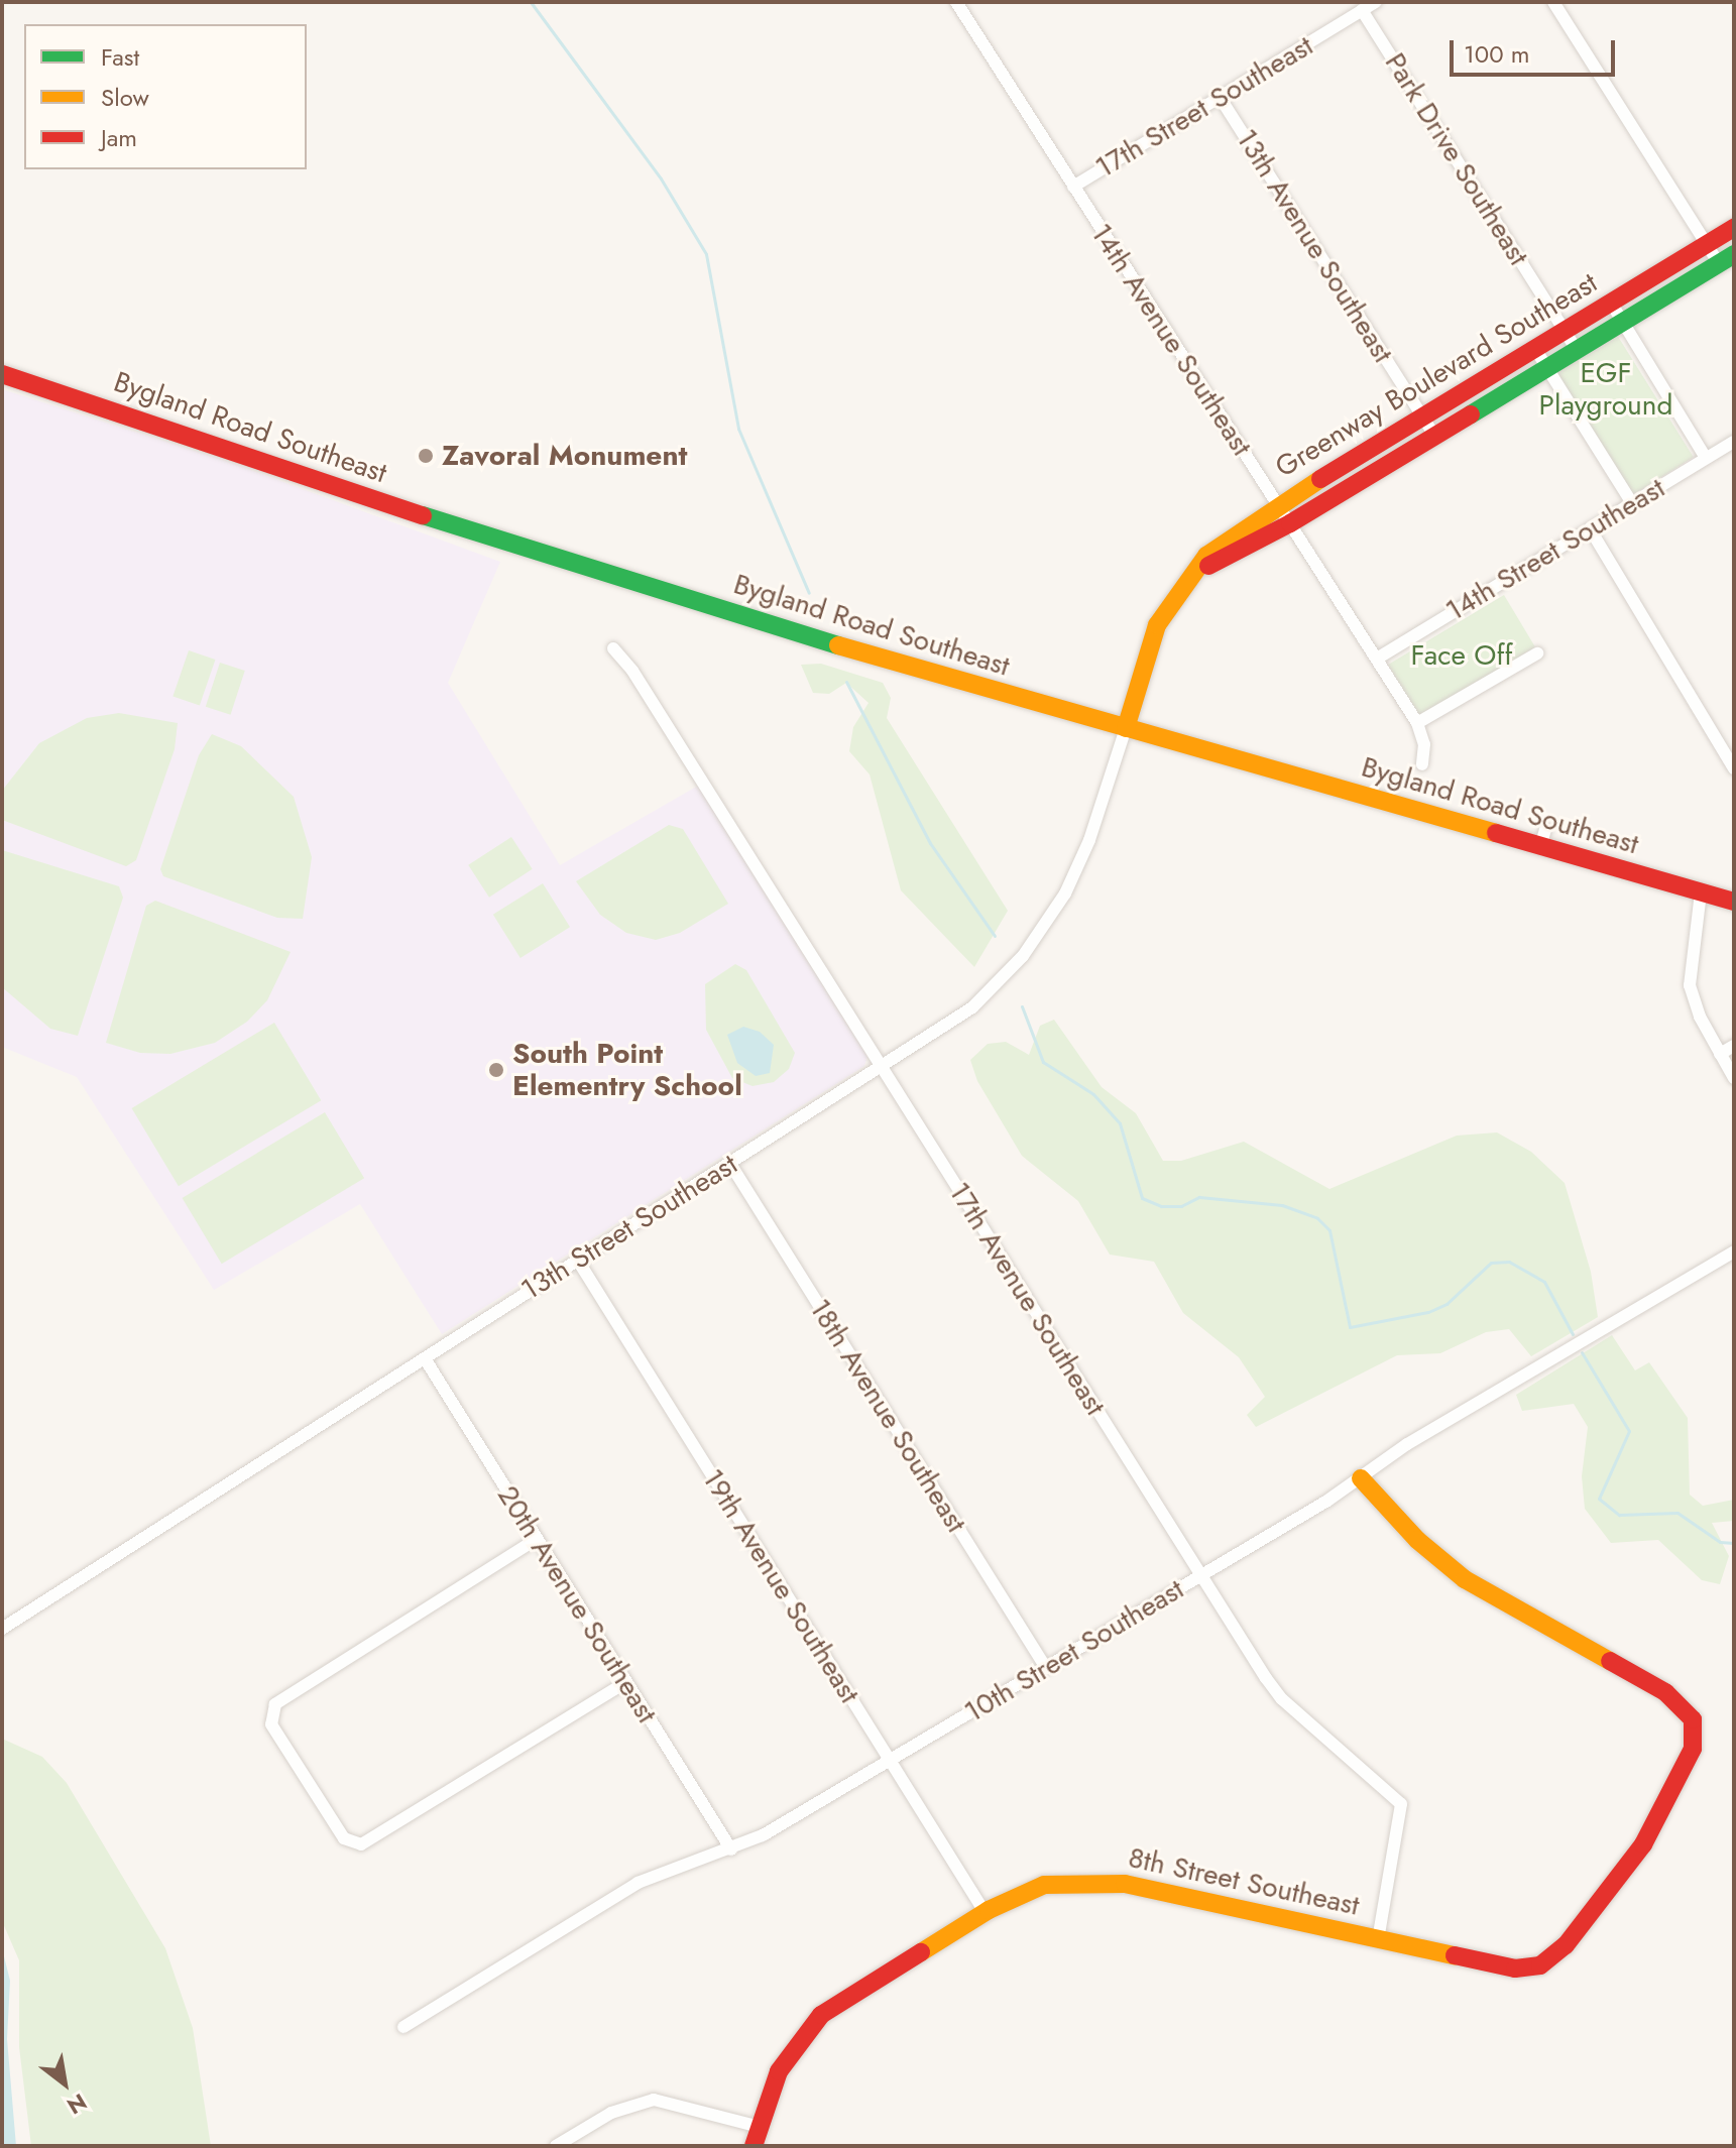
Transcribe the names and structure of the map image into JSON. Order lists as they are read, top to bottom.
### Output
{
  "streets": {
    "street": [
      "17th Street Southeast",
      "Park Drive Southeast",
      "13th Avenue Southeast",
      "14th Avenue Southeast",
      "Greenway Boulevard Southeast",
      "Bygland Road Southeast",
      "14th Street Southeast",
      "13th Street Southeast",
      "17th Avenue Southeast",
      "18th Avenue Southeast",
      "19th Avenue Southeast",
      "20th Avenue Southeast",
      "10th Street Southeast",
      "8th Street Southeast"
    ]
  },
  "crossings": [
    ["17th Street Southeast", "Park Drive Southeast"],
    ["17th Street Southeast", "13th Avenue Southeast"],
    ["17th Street Southeast", "14th Avenue Southeast"],
    ["Park Drive Southeast", "Greenway Boulevard Southeast"],
    ["13th Avenue Southeast", "Greenway Boulevard Southeast"],
    ["14th Avenue Southeast", "Greenway Boulevard Southeast"],
    ["14th Avenue Southeast", "14th Street Southeast"],
    ["Greenway Boulevard Southeast", "Bygland Road Southeast"],
    ["Greenway Boulevard Southeast", "13th Street Southeast"],
    ["Bygland Road Southeast", "13th Street Southeast"],
    ["13th Street Southeast", "17th Avenue Southeast"],
    ["13th Street Southeast", "18th Avenue Southeast"],
    ["13th Street Southeast", "19th Avenue Southeast"],
    ["13th Street Southeast", "20th Avenue Southeast"],
    ["17th Avenue Southeast", "10th Street Southeast"],
    ["17th Avenue Southeast", "8th Street Southeast"],
    ["18th Avenue Southeast", "10th Street Southeast"],
    ["19th Avenue Southeast", "10th Street Southeast"],
    ["19th Avenue Southeast", "8th Street Southeast"],
    ["20th Avenue Southeast", "10th Street Southeast"],
    ["10th Street Southeast", "8th Street Southeast"]
  ],
  "parks": ["EGF Playground", "Face Off"],
  "places": ["Zavoral Monument", "South Point Elementry School"],
  "legend": ["Fast", "Slow", "Jam"],
  "scale_bar": "100 m",
  "north": "bottom right"
}
